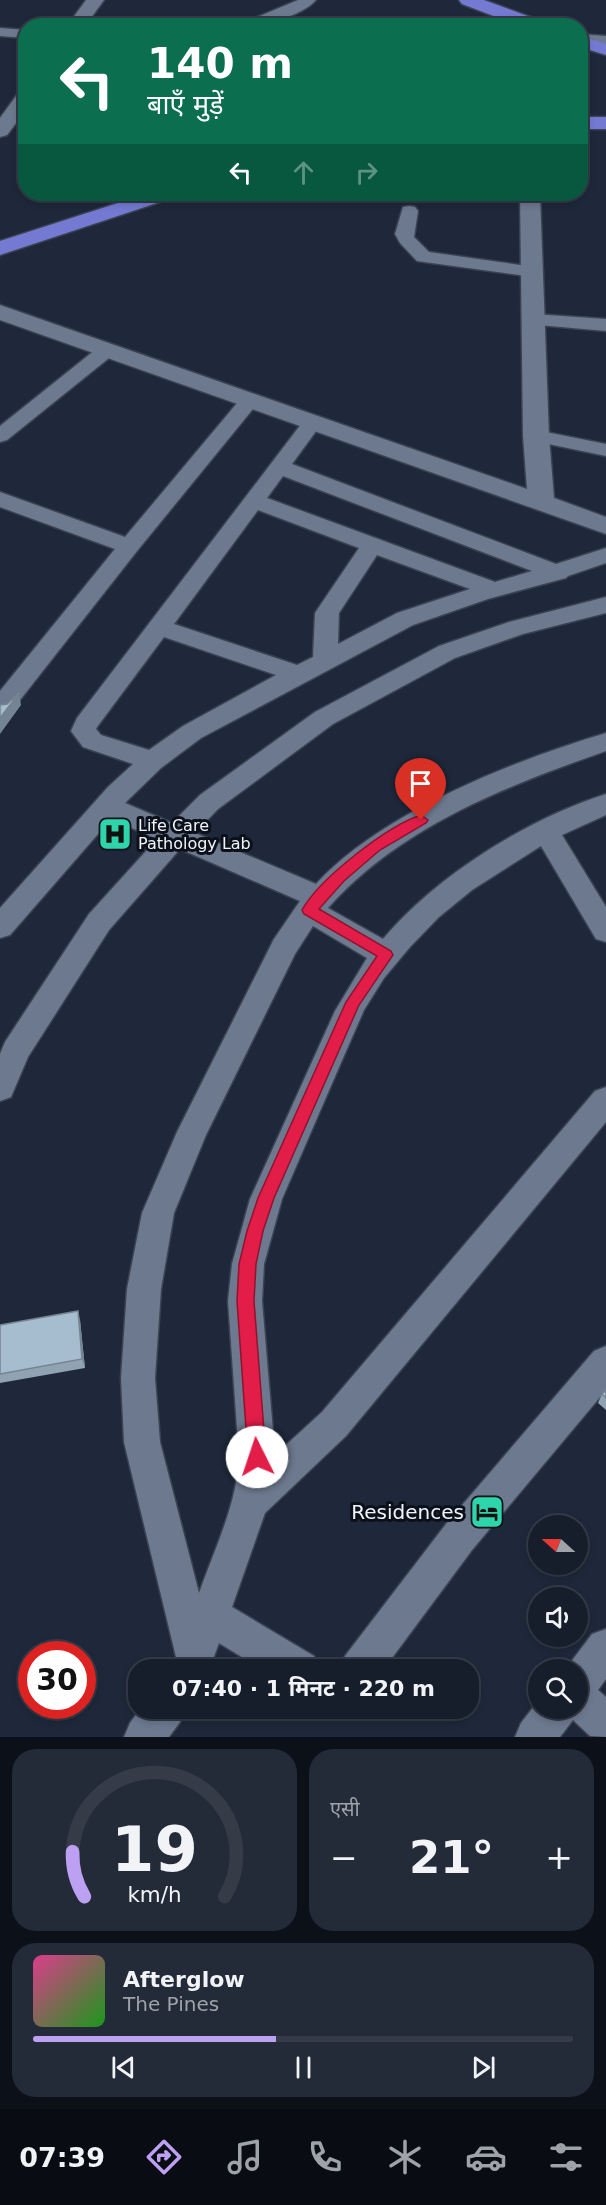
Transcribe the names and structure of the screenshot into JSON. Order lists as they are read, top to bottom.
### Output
{
  "places": {
    "hospital": ["Life Care Pathology Lab"],
    "hotel": ["Residences"]
  },
  "north": "left",
  "page": {
    "turn": ["140 m", "बाएँ मुड़ें"],
    "limit": "30",
    "trip": "07:40 · 1 मिनट · 220 m",
    "tile": "एसी",
    "heat": ["−", "21°", "+"],
    "song": ["Afterglow", "The Pines"],
    "tabs": "07:39",
    "gauge": ["19", "km/h"]
  }
}
